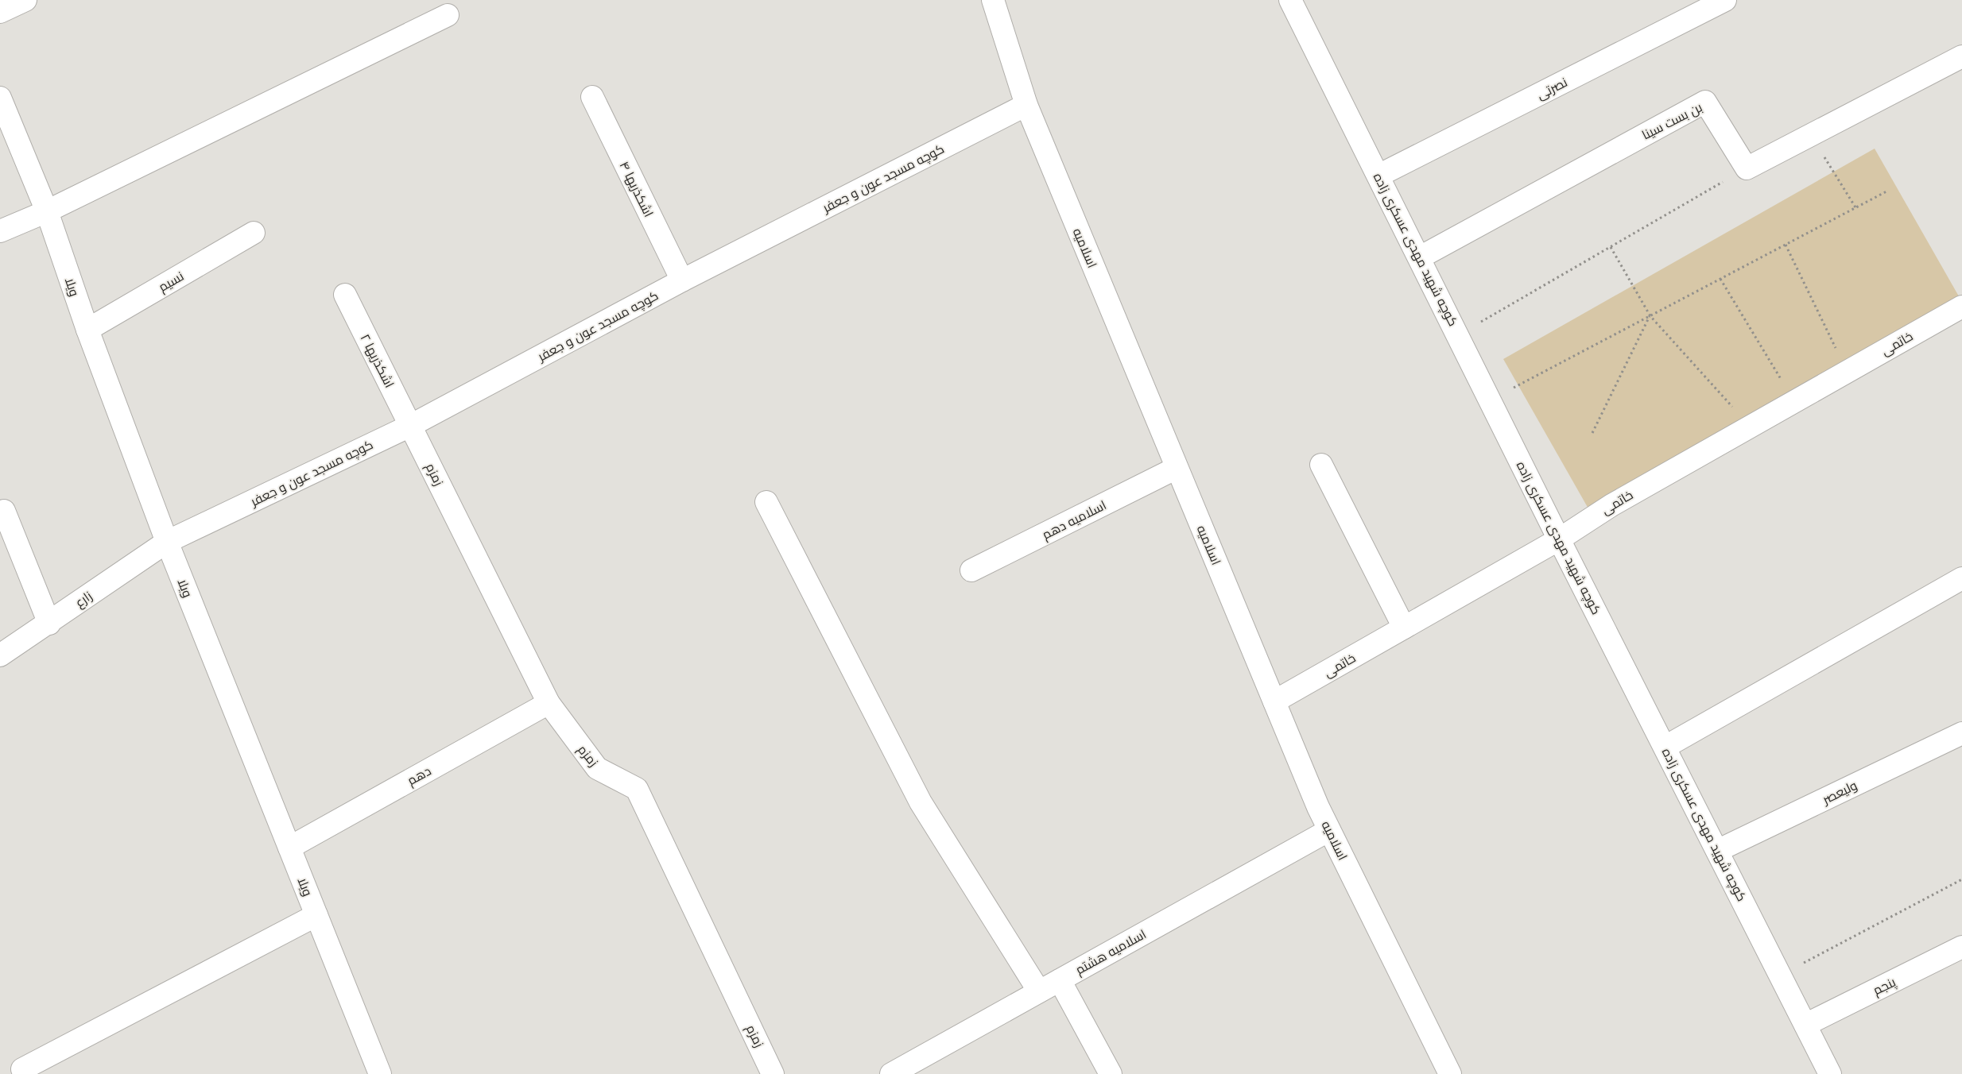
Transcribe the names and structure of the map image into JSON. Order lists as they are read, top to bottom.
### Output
{
  "streets": {
    "street": [
      "نصرتی",
      "بن بست سینا",
      "کوچه مسجد عون و جعفر",
      "اشکذریها ۴",
      "اسلامیه",
      "کوچه شهید مهدی عسکری زاده",
      "نسیم",
      "ویلا",
      "خاتمی",
      "اشکذریها ۲",
      "زمزم",
      "اسلامیه دهم",
      "زارع",
      "دهم",
      "ولیعصر",
      "اسلامیه هشتم",
      "پنجم"
    ]
  },
  "crossings": [
    ["نصرتی", "کوچه شهید مهدی عسکری زاده"],
    ["بن بست سینا", "کوچه شهید مهدی عسکری زاده"],
    ["کوچه مسجد عون و جعفر", "اشکذریها ۴"],
    ["کوچه مسجد عون و جعفر", "اسلامیه"],
    ["کوچه مسجد عون و جعفر", "ویلا"],
    ["کوچه مسجد عون و جعفر", "اشکذریها ۲"],
    ["کوچه مسجد عون و جعفر", "زمزم"],
    ["کوچه مسجد عون و جعفر", "زارع"],
    ["اسلامیه", "خاتمی"],
    ["اسلامیه", "اسلامیه دهم"],
    ["اسلامیه", "اسلامیه هشتم"],
    ["کوچه شهید مهدی عسکری زاده", "خاتمی"],
    ["کوچه شهید مهدی عسکری زاده", "ولیعصر"],
    ["کوچه شهید مهدی عسکری زاده", "پنجم"],
    ["نسیم", "ویلا"],
    ["ویلا", "زارع"],
    ["ویلا", "دهم"],
    ["اشکذریها ۲", "زمزم"],
    ["زمزم", "دهم"]
  ]
}
